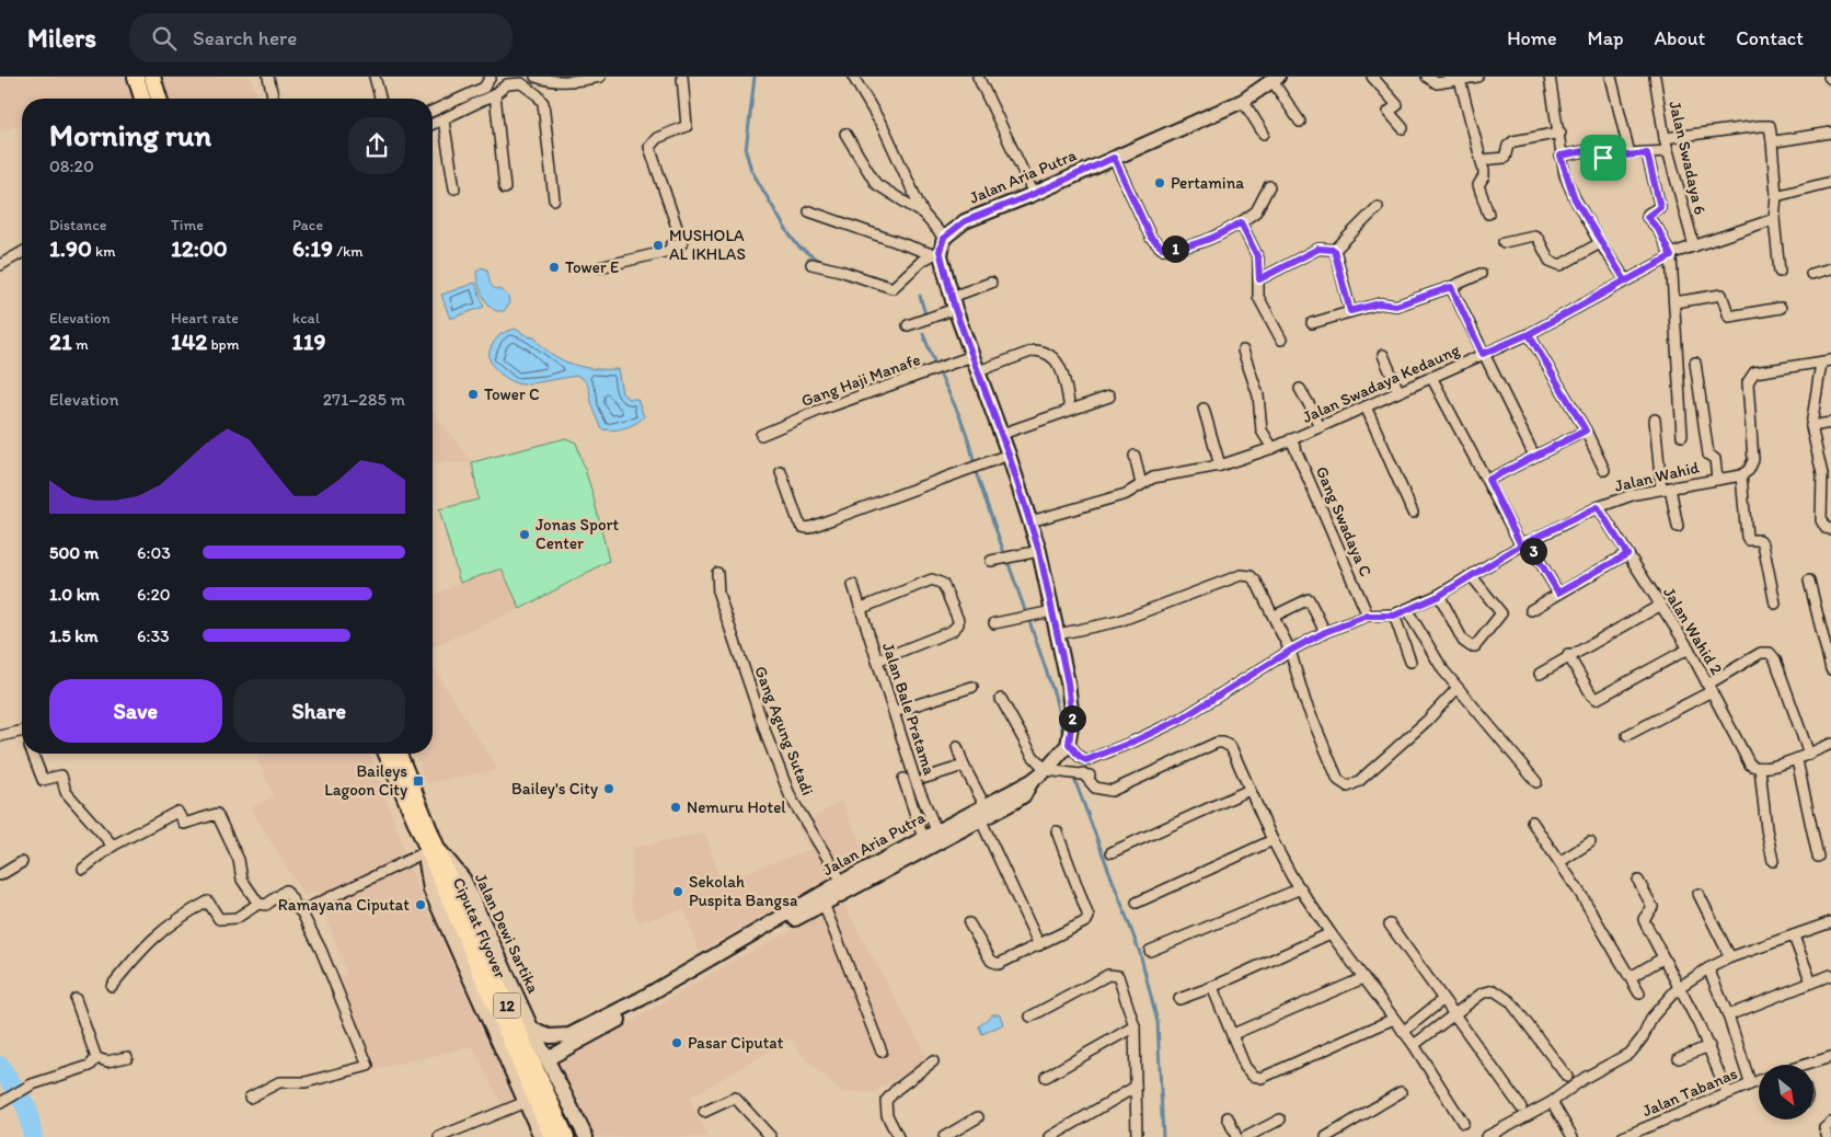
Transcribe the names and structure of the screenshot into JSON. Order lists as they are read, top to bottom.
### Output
{
  "streets": {
    "highway": ["Ciputat Flyover", "Jalan Dewi Sartika", "12"],
    "main road": ["Jalan Aria Putra"],
    "street": [
      "Jalan Swadaya 6",
      "Gang Haji Manafe",
      "Jalan Swadaya Kedaung",
      "Jalan Wahid",
      "Gang Swadaya C",
      "Jalan Wahid 2",
      "Jalan Bale Pratama",
      "Gang Agung Sutadi",
      "Jalan Tabanas"
    ]
  },
  "crossings": [
    ["Jalan Swadaya 6", "Jalan Swadaya Kedaung"],
    ["Jalan Aria Putra", "Jalan Wahid"],
    ["Jalan Aria Putra", "Jalan Bale Pratama"],
    ["Jalan Aria Putra", "Gang Agung Sutadi"],
    ["Jalan Aria Putra", "Jalan Dewi Sartika"],
    ["Jalan Swadaya Kedaung", "Gang Swadaya C"],
    ["Jalan Wahid", "Gang Swadaya C"],
    ["Jalan Wahid", "Jalan Wahid 2"],
    ["Ciputat Flyover", "Jalan Dewi Sartika"]
  ],
  "places": {
    "other": [
      "Pertamina",
      "MUSHOLA AL IKHLAS",
      "Tower E",
      "Tower C",
      "Jonas Sport Center",
      "Bailey's City",
      "Nemuru Hotel",
      "Sekolah Puspita Bangsa",
      "Ramayana Ciputat",
      "Pasar Ciputat"
    ],
    "transit": ["Baileys Lagoon City"]
  },
  "north": "bottom right",
  "page": {
    "header": "Milers",
    "search": "Search here",
    "nav": [
      "Home",
      "Map",
      "About",
      "Contact"
    ],
    "heading": ["Morning run", "08:20"],
    "stats": [
      ["Distance", "1.90 km"],
      ["Time", "12:00"],
      ["Pace", "6:19 /km"],
      ["Elevation", "21 m"],
      ["Heart rate", "142 bpm"],
      ["kcal", "119"]
    ],
    "pins": ["1", "3", "2"],
    "chart": ["Elevation", "271–285 m"],
    "list": [
      {
        "name": "500 m",
        "note": "6:03"
      },
      {
        "name": "1.0 km",
        "note": "6:20"
      },
      {
        "name": "1.5 km",
        "note": "6:33"
      }
    ],
    "buttons": ["Save", "Share"]
  }
}
